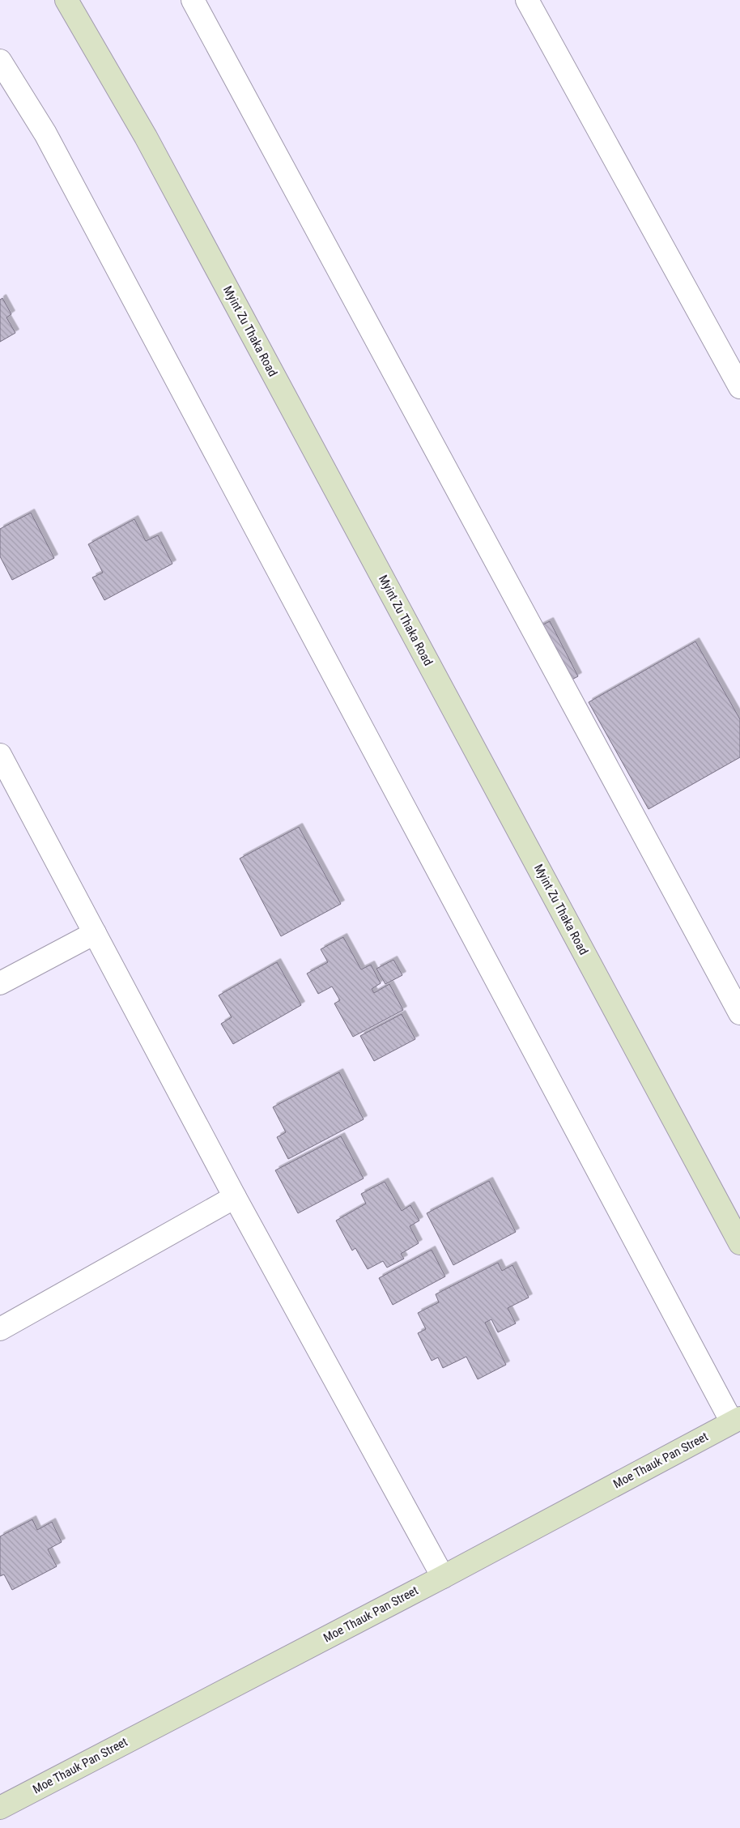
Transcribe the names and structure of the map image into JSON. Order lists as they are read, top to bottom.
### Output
{
  "streets": {
    "street": ["Myint Zu Thaka Road", "Moe Thauk Pan Street"]
  }
}
